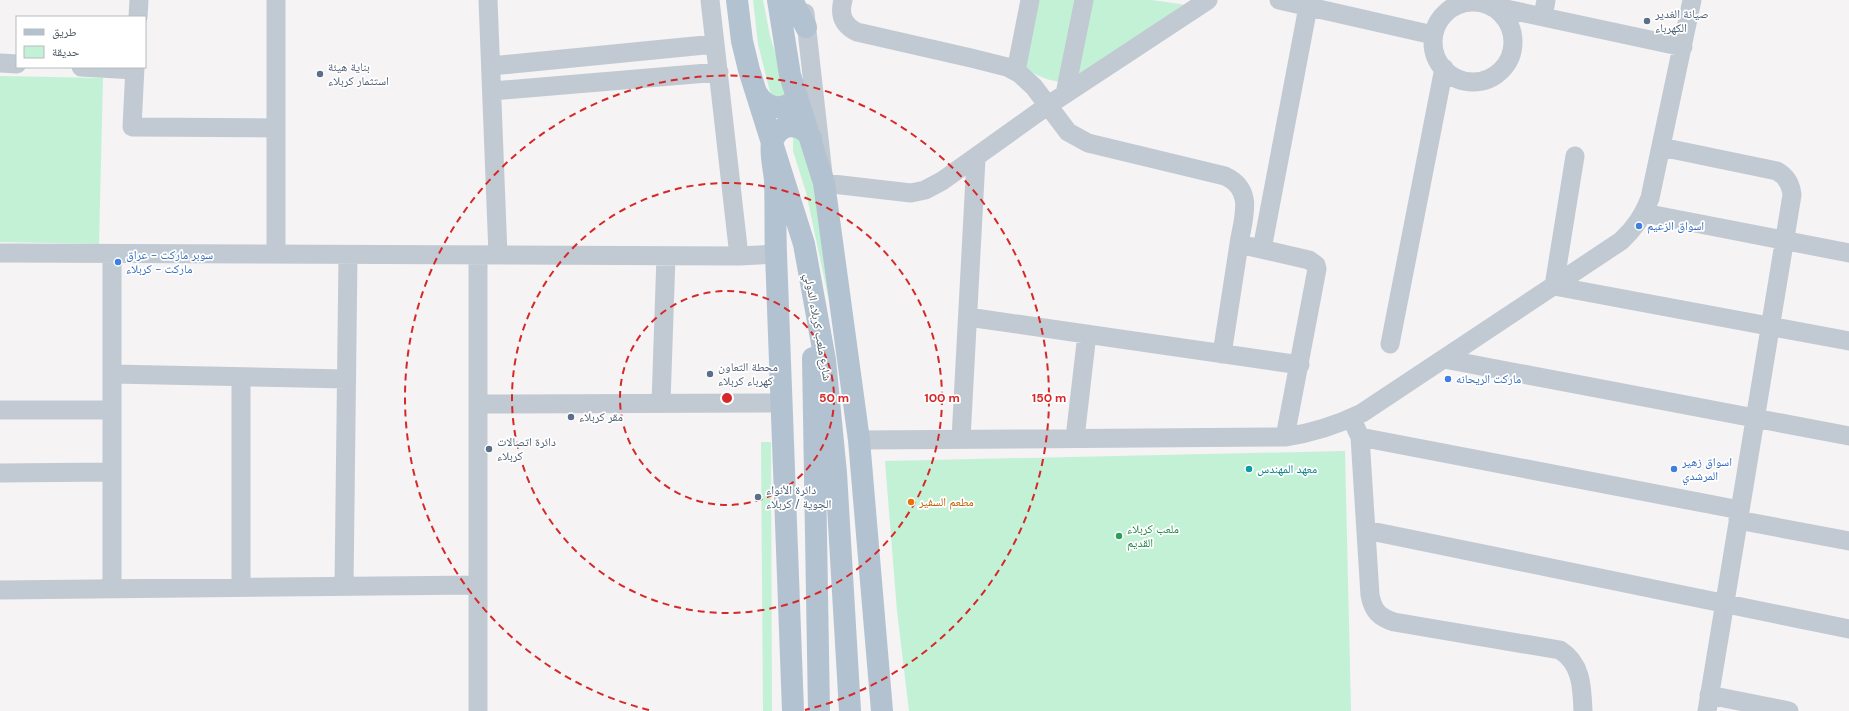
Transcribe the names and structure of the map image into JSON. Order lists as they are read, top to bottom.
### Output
{
  "streets": {
    "main road": ["شارع ملعب كربلاء الدولي"]
  },
  "places": [
    "صيانة الغدير الكهرباء",
    "بناية هيئة استثمار كربلاء",
    "اسواق الزعيم",
    "سوبر ماركت - عراق ماركت - كربلاء",
    "محطة التعاون كهرباء كربلاء",
    "ماركت الريحانه",
    "مقر كربلاء",
    "دائرة اتصالات كربلاء",
    "معهد المهندس",
    "اسواق زهير المرشدي",
    "دائرة الأنواء الجوية / كربلاء",
    "مطعم السفير",
    "ملعب كربلاء القديم"
  ],
  "legend": ["طريق", "حديقة"],
  "rings": ["50 m", "100 m", "150 m"]
}
